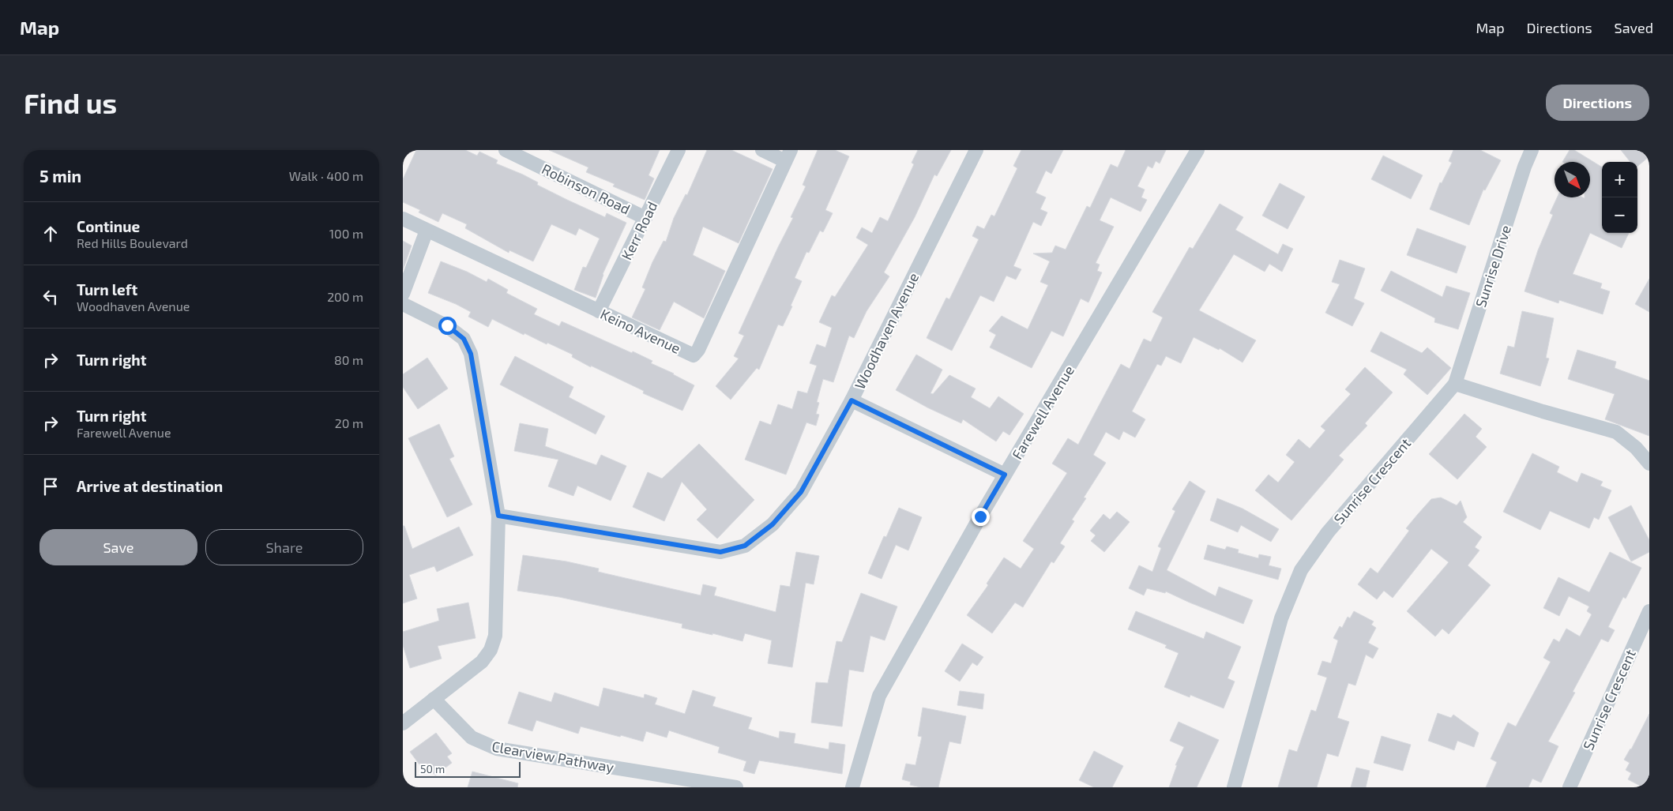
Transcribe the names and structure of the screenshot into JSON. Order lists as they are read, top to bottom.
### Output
{
  "streets": {
    "street": [
      "Robinson Road",
      "Kerr Road",
      "Sunrise Drive",
      "Keino Avenue",
      "Woodhaven Avenue",
      "Farewell Avenue",
      "Sunrise Crescent",
      "Clearview Pathway"
    ]
  },
  "crossings": [
    ["Robinson Road", "Kerr Road"],
    ["Kerr Road", "Keino Avenue"],
    ["Sunrise Drive", "Sunrise Crescent"]
  ],
  "scale_bar": "50 m",
  "north": "bottom right",
  "page": {
    "header": "Map",
    "nav": ["Map", "Directions", "Saved"],
    "buttons": [
      "Directions",
      ["Save", "Share"]
    ],
    "title": "Find us",
    "heading": ["5 min", "Walk · 400 m"],
    "map_buttons": ["+", "−"],
    "list": [
      ["Continue", "Red Hills Boulevard", "100 m"],
      ["Turn left", "Woodhaven Avenue", "200 m"],
      ["Turn right", "80 m"],
      ["Turn right", "Farewell Avenue", "20 m"],
      "Arrive at destination"
    ],
    "scale": "50 m"
  }
}
